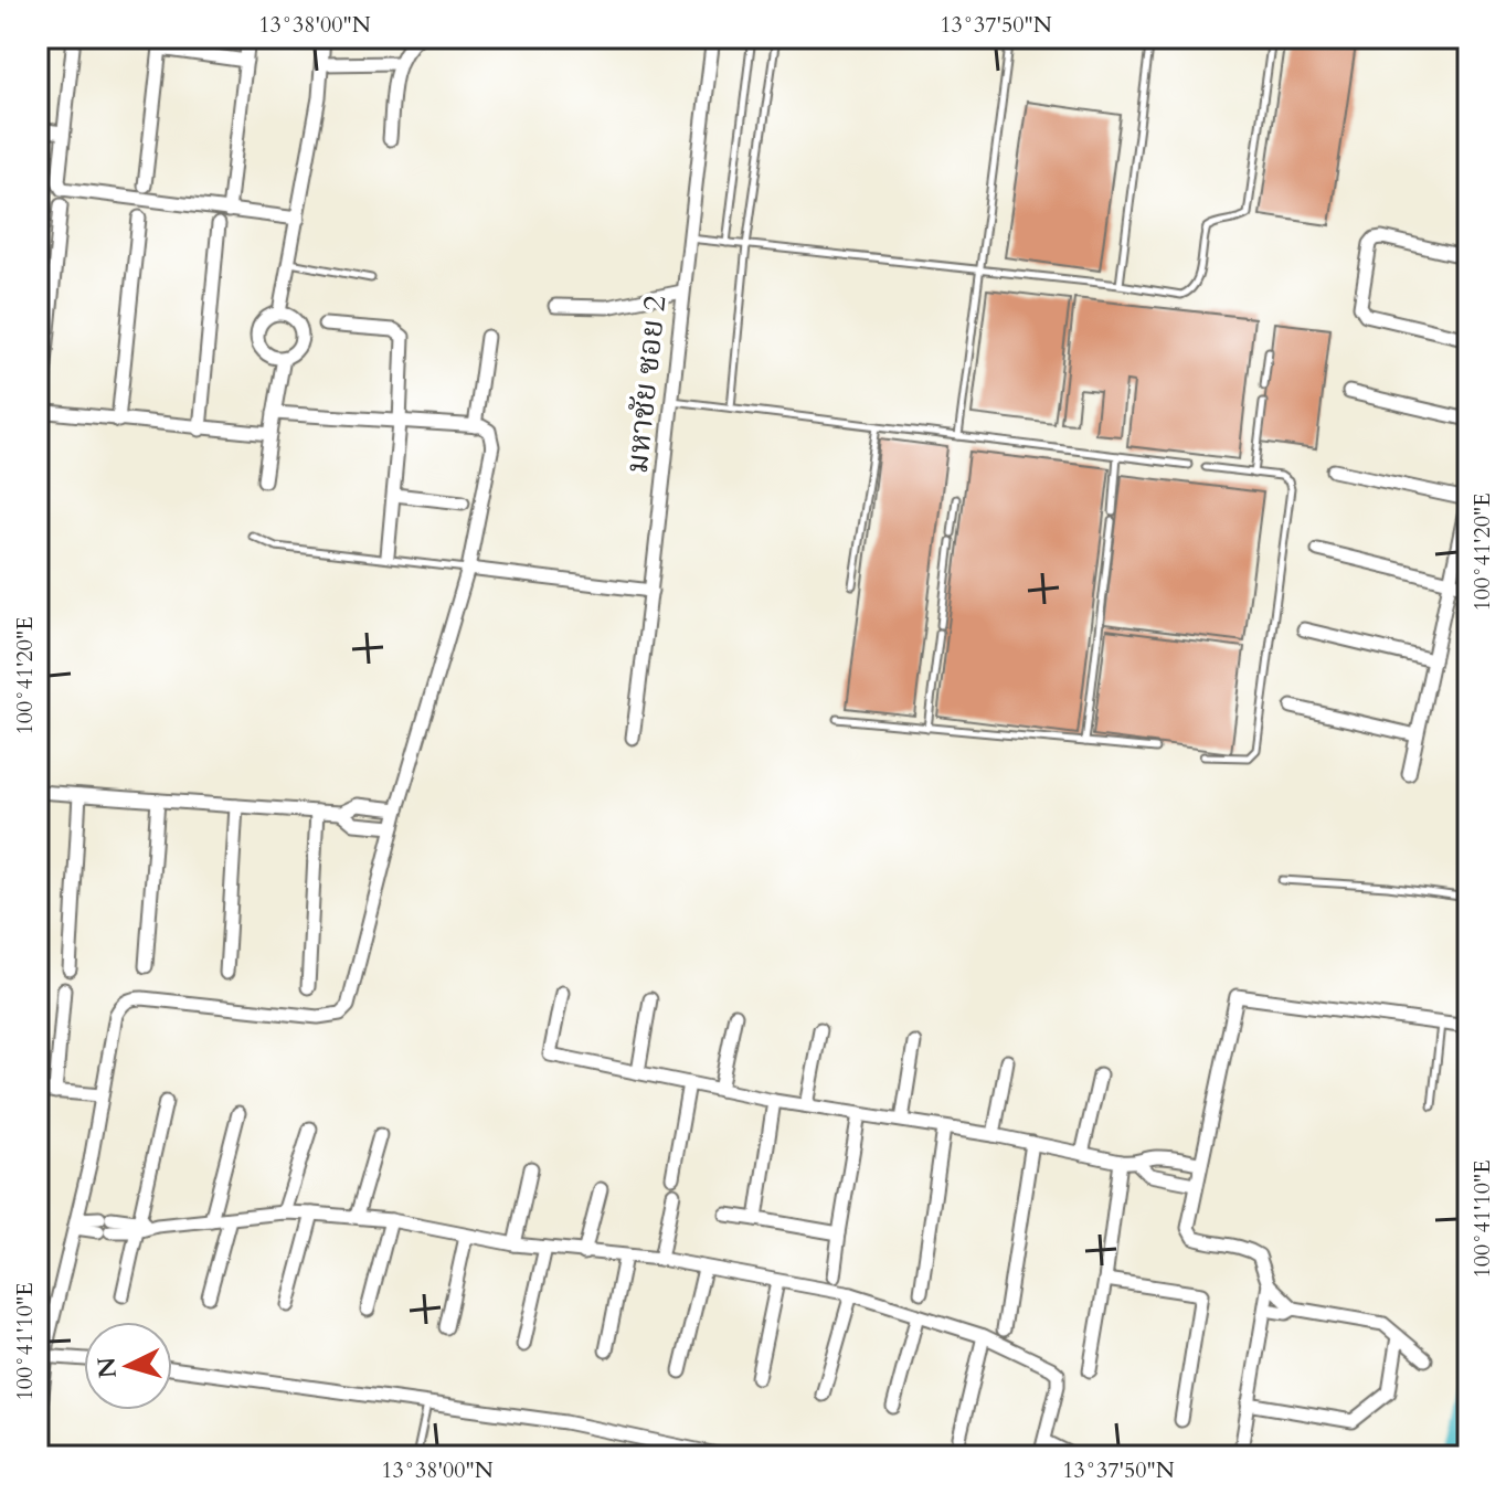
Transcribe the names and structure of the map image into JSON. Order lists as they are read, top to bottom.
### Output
{
  "streets": {
    "street": ["มหาชัย ซอย 2"]
  },
  "north": "left",
  "coordinates": [
    "13°38'00\"N",
    "13°37'50\"N",
    "100°41'20\"E",
    "100°41'10\"E"
  ]
}
